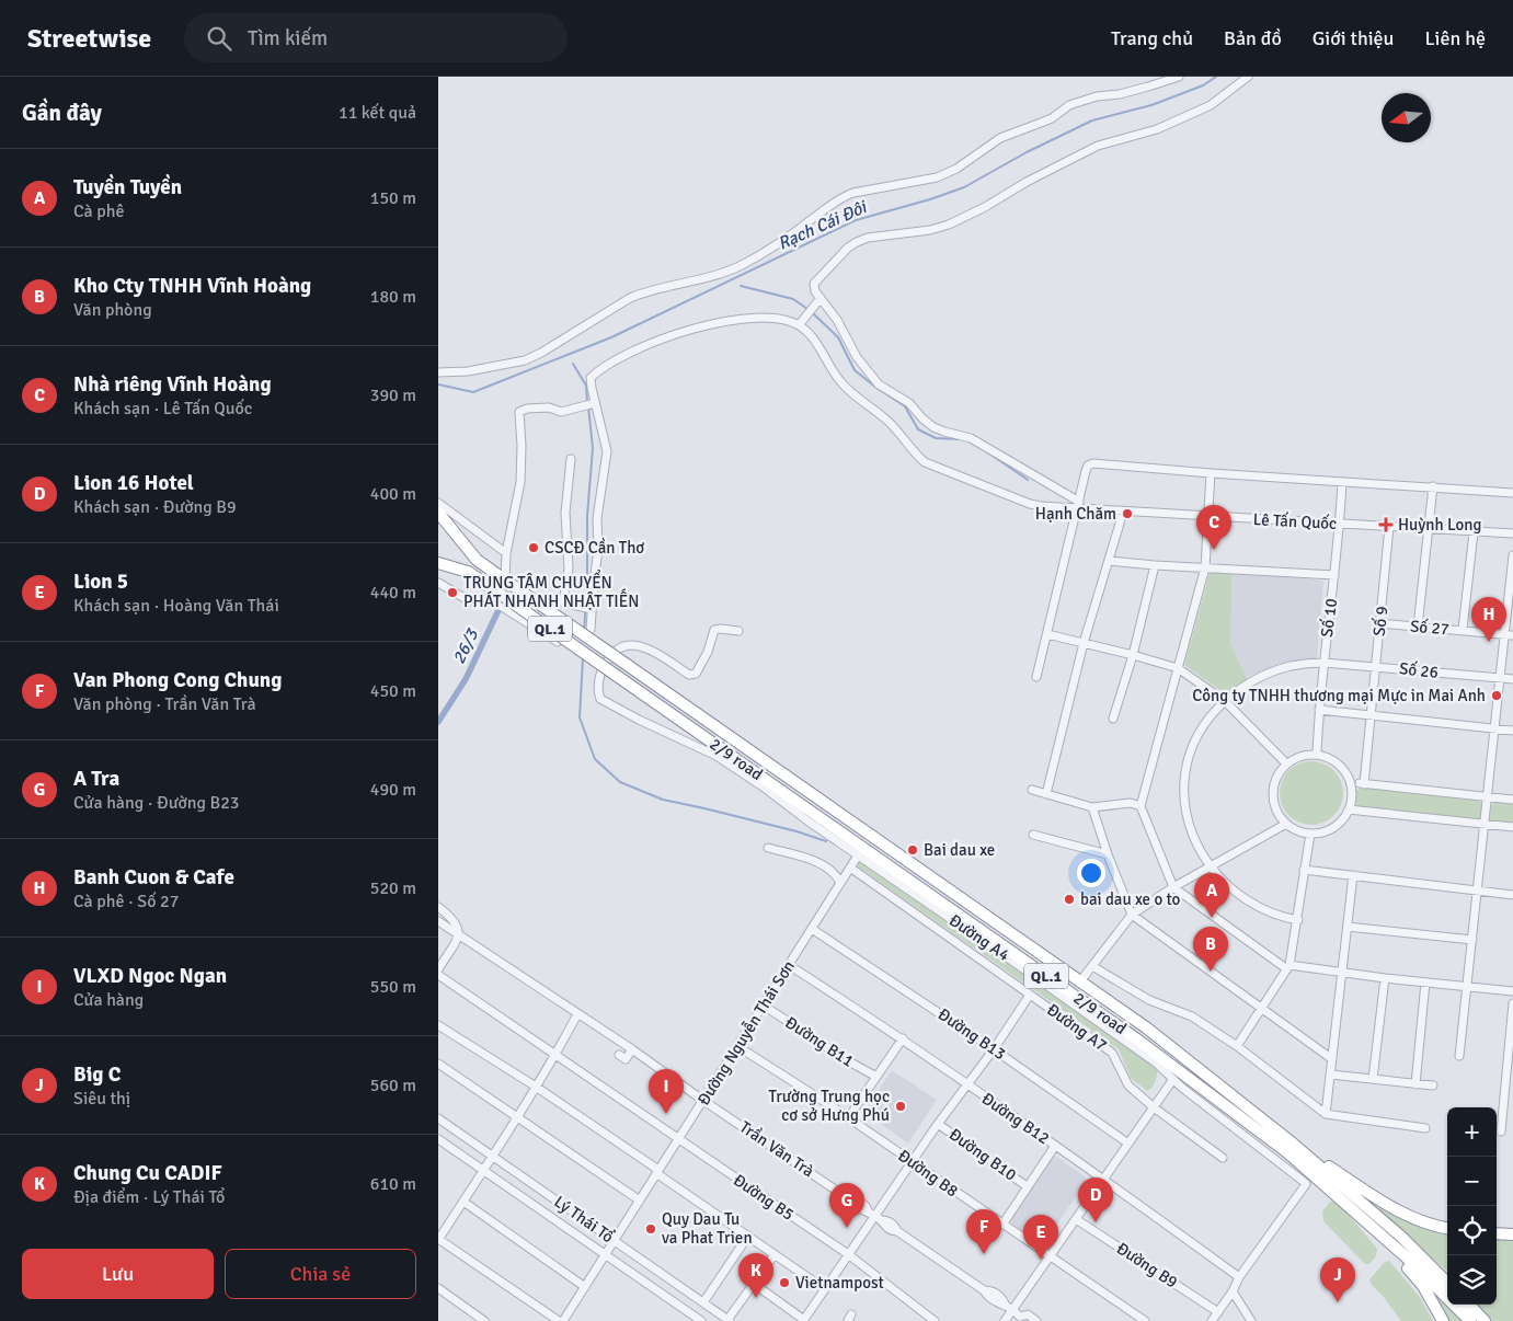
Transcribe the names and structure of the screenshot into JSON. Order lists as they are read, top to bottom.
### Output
{
  "streets": {
    "highway": ["QL.1", "2/9 road"],
    "street": [
      "Lê Tấn Quốc",
      "Số 10",
      "Số 9",
      "Số 27",
      "Số 26",
      "Đường A4",
      "Đường A7",
      "Đường Nguyễn Thái Sơn",
      "Đường B13",
      "Đường B11",
      "Đường B12",
      "Trần Văn Trà",
      "Đường B10",
      "Đường B8",
      "Đường B5",
      "Lý Thái Tổ",
      "Đường B9"
    ]
  },
  "crossings": [
    ["Lê Tấn Quốc", "Số 10"],
    ["Lê Tấn Quốc", "Số 9"],
    ["Số 10", "Số 26"],
    ["Số 9", "Số 27"],
    ["Số 9", "Số 26"],
    ["QL.1", "2/9 road"],
    ["Đường A4", "Đường Nguyễn Thái Sơn"],
    ["Đường A4", "Đường B12"],
    ["Đường A4", "Đường B9"],
    ["Đường A7", "Đường Nguyễn Thái Sơn"],
    ["Đường Nguyễn Thái Sơn", "Đường B13"],
    ["Đường Nguyễn Thái Sơn", "Đường B11"],
    ["Đường Nguyễn Thái Sơn", "Đường B12"],
    ["Đường Nguyễn Thái Sơn", "Trần Văn Trà"],
    ["Đường Nguyễn Thái Sơn", "Đường B8"],
    ["Đường Nguyễn Thái Sơn", "Đường B5"],
    ["Đường Nguyễn Thái Sơn", "Lý Thái Tổ"]
  ],
  "water": ["Rạch Cái Đôi", "26/3"],
  "places": {
    "other": [
      "Hạnh Chăm",
      "CSCĐ Cần Thơ",
      "TRUNG TÂM CHUYỂN PHÁT NHANH NHẬT TIẾN",
      "Công ty TNHH thương mại Mực in Mai Anh",
      "Bai dau xe",
      "bai dau xe o to",
      "Trường Trung học cơ sở Hưng Phú",
      "Quy Dau Tu va Phat Trien",
      "Vietnampost"
    ],
    "health": ["Huỳnh Long"]
  },
  "north": "left",
  "page": {
    "header": "Streetwise",
    "search": "Tìm kiếm",
    "nav": [
      "Trang chủ",
      "Bản đồ",
      "Giới thiệu",
      "Liên hệ"
    ],
    "heading": ["Gần đây", "11 kết quả"],
    "list": [
      {
        "mark": "A",
        "name": "Tuyền Tuyền",
        "note": "Cà phê",
        "value": "150 m"
      },
      {
        "mark": "B",
        "name": "Kho Cty TNHH Vĩnh Hoàng",
        "note": "Văn phòng",
        "value": "180 m"
      },
      {
        "mark": "C",
        "name": "Nhà riêng Vĩnh Hoàng",
        "note": "Khách sạn · Lê Tấn Quốc",
        "value": "390 m"
      },
      {
        "mark": "D",
        "name": "Lion 16 Hotel",
        "note": "Khách sạn · Đường B9",
        "value": "400 m"
      },
      {
        "mark": "E",
        "name": "Lion 5",
        "note": "Khách sạn · Hoàng Văn Thái",
        "value": "440 m"
      },
      {
        "mark": "F",
        "name": "Van Phong Cong Chung",
        "note": "Văn phòng · Trần Văn Trà",
        "value": "450 m"
      },
      {
        "mark": "G",
        "name": "A Tra",
        "note": "Cửa hàng · Đường B23",
        "value": "490 m"
      },
      {
        "mark": "H",
        "name": "Banh Cuon & Cafe",
        "note": "Cà phê · Số 27",
        "value": "520 m"
      },
      {
        "mark": "I",
        "name": "VLXD Ngoc Ngan",
        "note": "Cửa hàng",
        "value": "550 m"
      },
      {
        "mark": "J",
        "name": "Big C",
        "note": "Siêu thị",
        "value": "560 m"
      },
      {
        "mark": "K",
        "name": "Chung Cu CADIF",
        "note": "Địa điểm · Lý Thái Tổ",
        "value": "610 m"
      }
    ],
    "pins": [
      "C",
      "H",
      "A",
      "B",
      "I",
      "D",
      "G",
      "F",
      "E",
      "K",
      "J"
    ],
    "map_buttons": ["+", "−"],
    "buttons": ["Lưu", "Chia sẻ"]
  }
}
